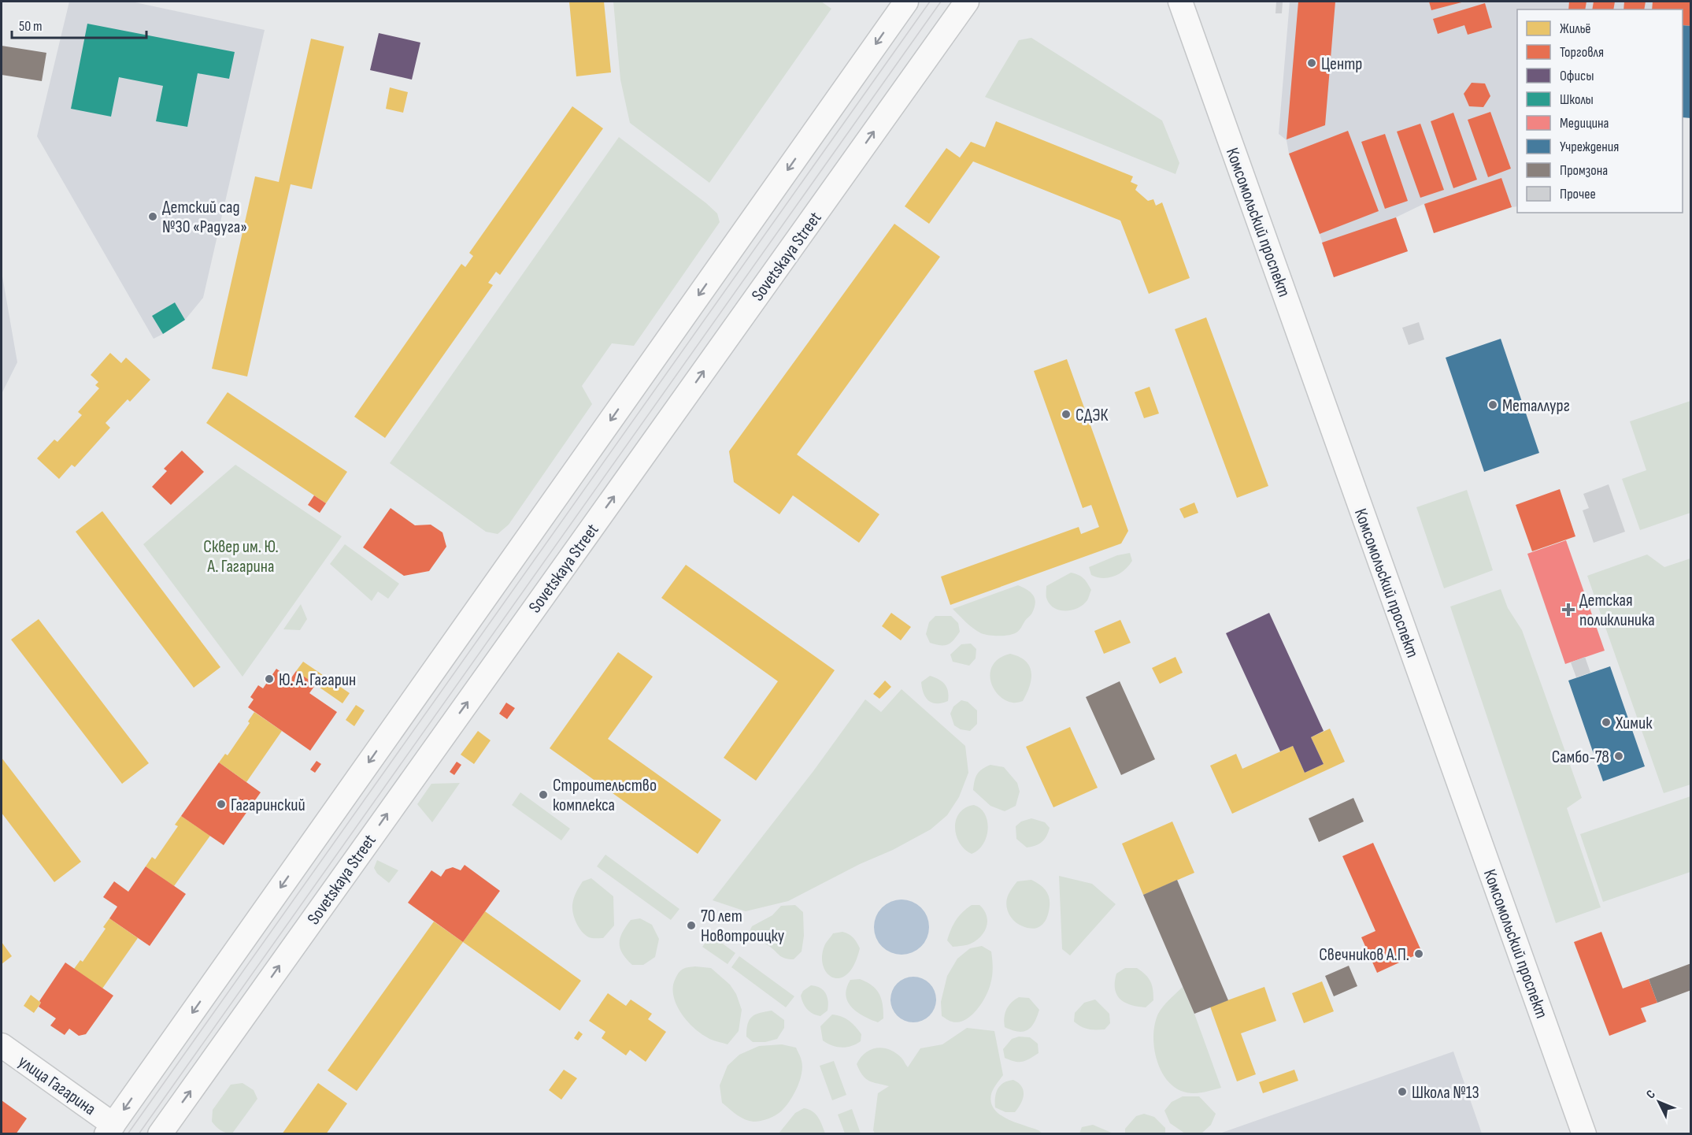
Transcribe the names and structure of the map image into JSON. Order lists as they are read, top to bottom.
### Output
{
  "streets": {
    "main road": ["Комсомольский проспект", "Sovetskaya Street", "улица Гагарина"]
  },
  "parks": ["Сквер им. Ю. А. Гагарина"],
  "places": {
    "other": [
      "Центр",
      "Детский сад №30 «Радуга»",
      "Металлург",
      "СДЭК",
      "Ю. А. Гагарин",
      "Химик",
      "Самбо-78",
      "Строительство комплекса",
      "Гагаринский",
      "70 лет Новотроицку",
      "Свечников А.П.",
      "Школа №13"
    ],
    "health": ["Детская поликлиника"]
  },
  "legend": [
    "Жильё",
    "Торговля",
    "Офисы",
    "Школы",
    "Медицина",
    "Учреждения",
    "Промзона",
    "Прочее"
  ],
  "scale_bar": "50 m",
  "north": "top left"
}
